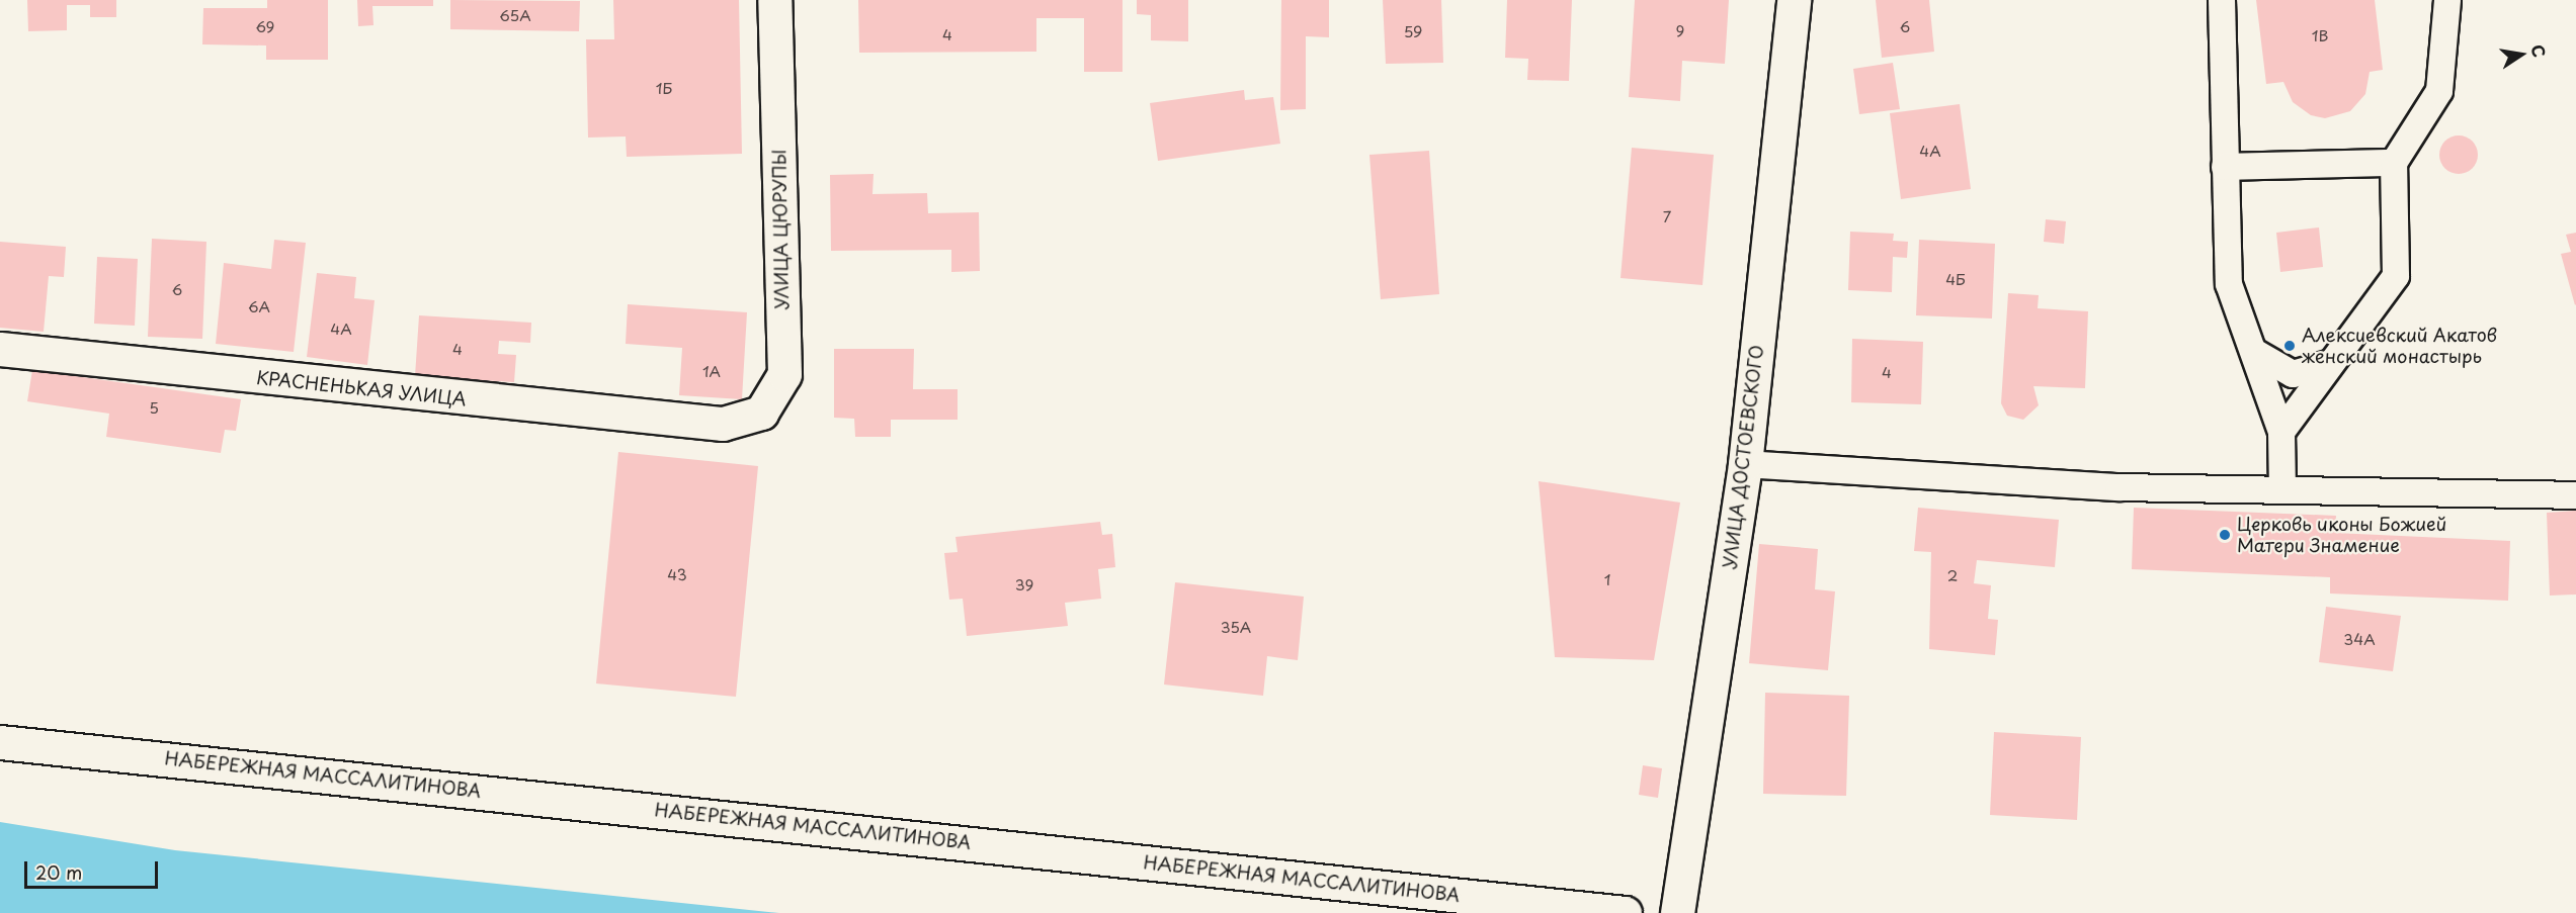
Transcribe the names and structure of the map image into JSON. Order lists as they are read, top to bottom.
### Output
{
  "streets": {
    "street": [
      "УЛИЦА ЦЮРУПЫ",
      "КРАСНЕНЬКАЯ УЛИЦА",
      "УЛИЦА ДОСТОЕВСКОГО",
      "НАБЕРЕЖНАЯ МАССАЛИТИНОВА"
    ]
  },
  "crossings": [
    ["УЛИЦА ЦЮРУПЫ", "КРАСНЕНЬКАЯ УЛИЦА"]
  ],
  "places": ["Алексиевский Акатов женский монастырь", "Церковь иконы Божией Матери Знамение"],
  "house_numbers": [
    "65А",
    "69",
    "6",
    "9",
    "59",
    "4",
    "1В",
    "1Б",
    "4А",
    "7",
    "4Б",
    "6",
    "6А",
    "4А",
    "4",
    "1А",
    "4",
    "5",
    "43",
    "2",
    "1",
    "39",
    "35А",
    "34А"
  ],
  "scale_bar": "20 m",
  "north": "right"
}
